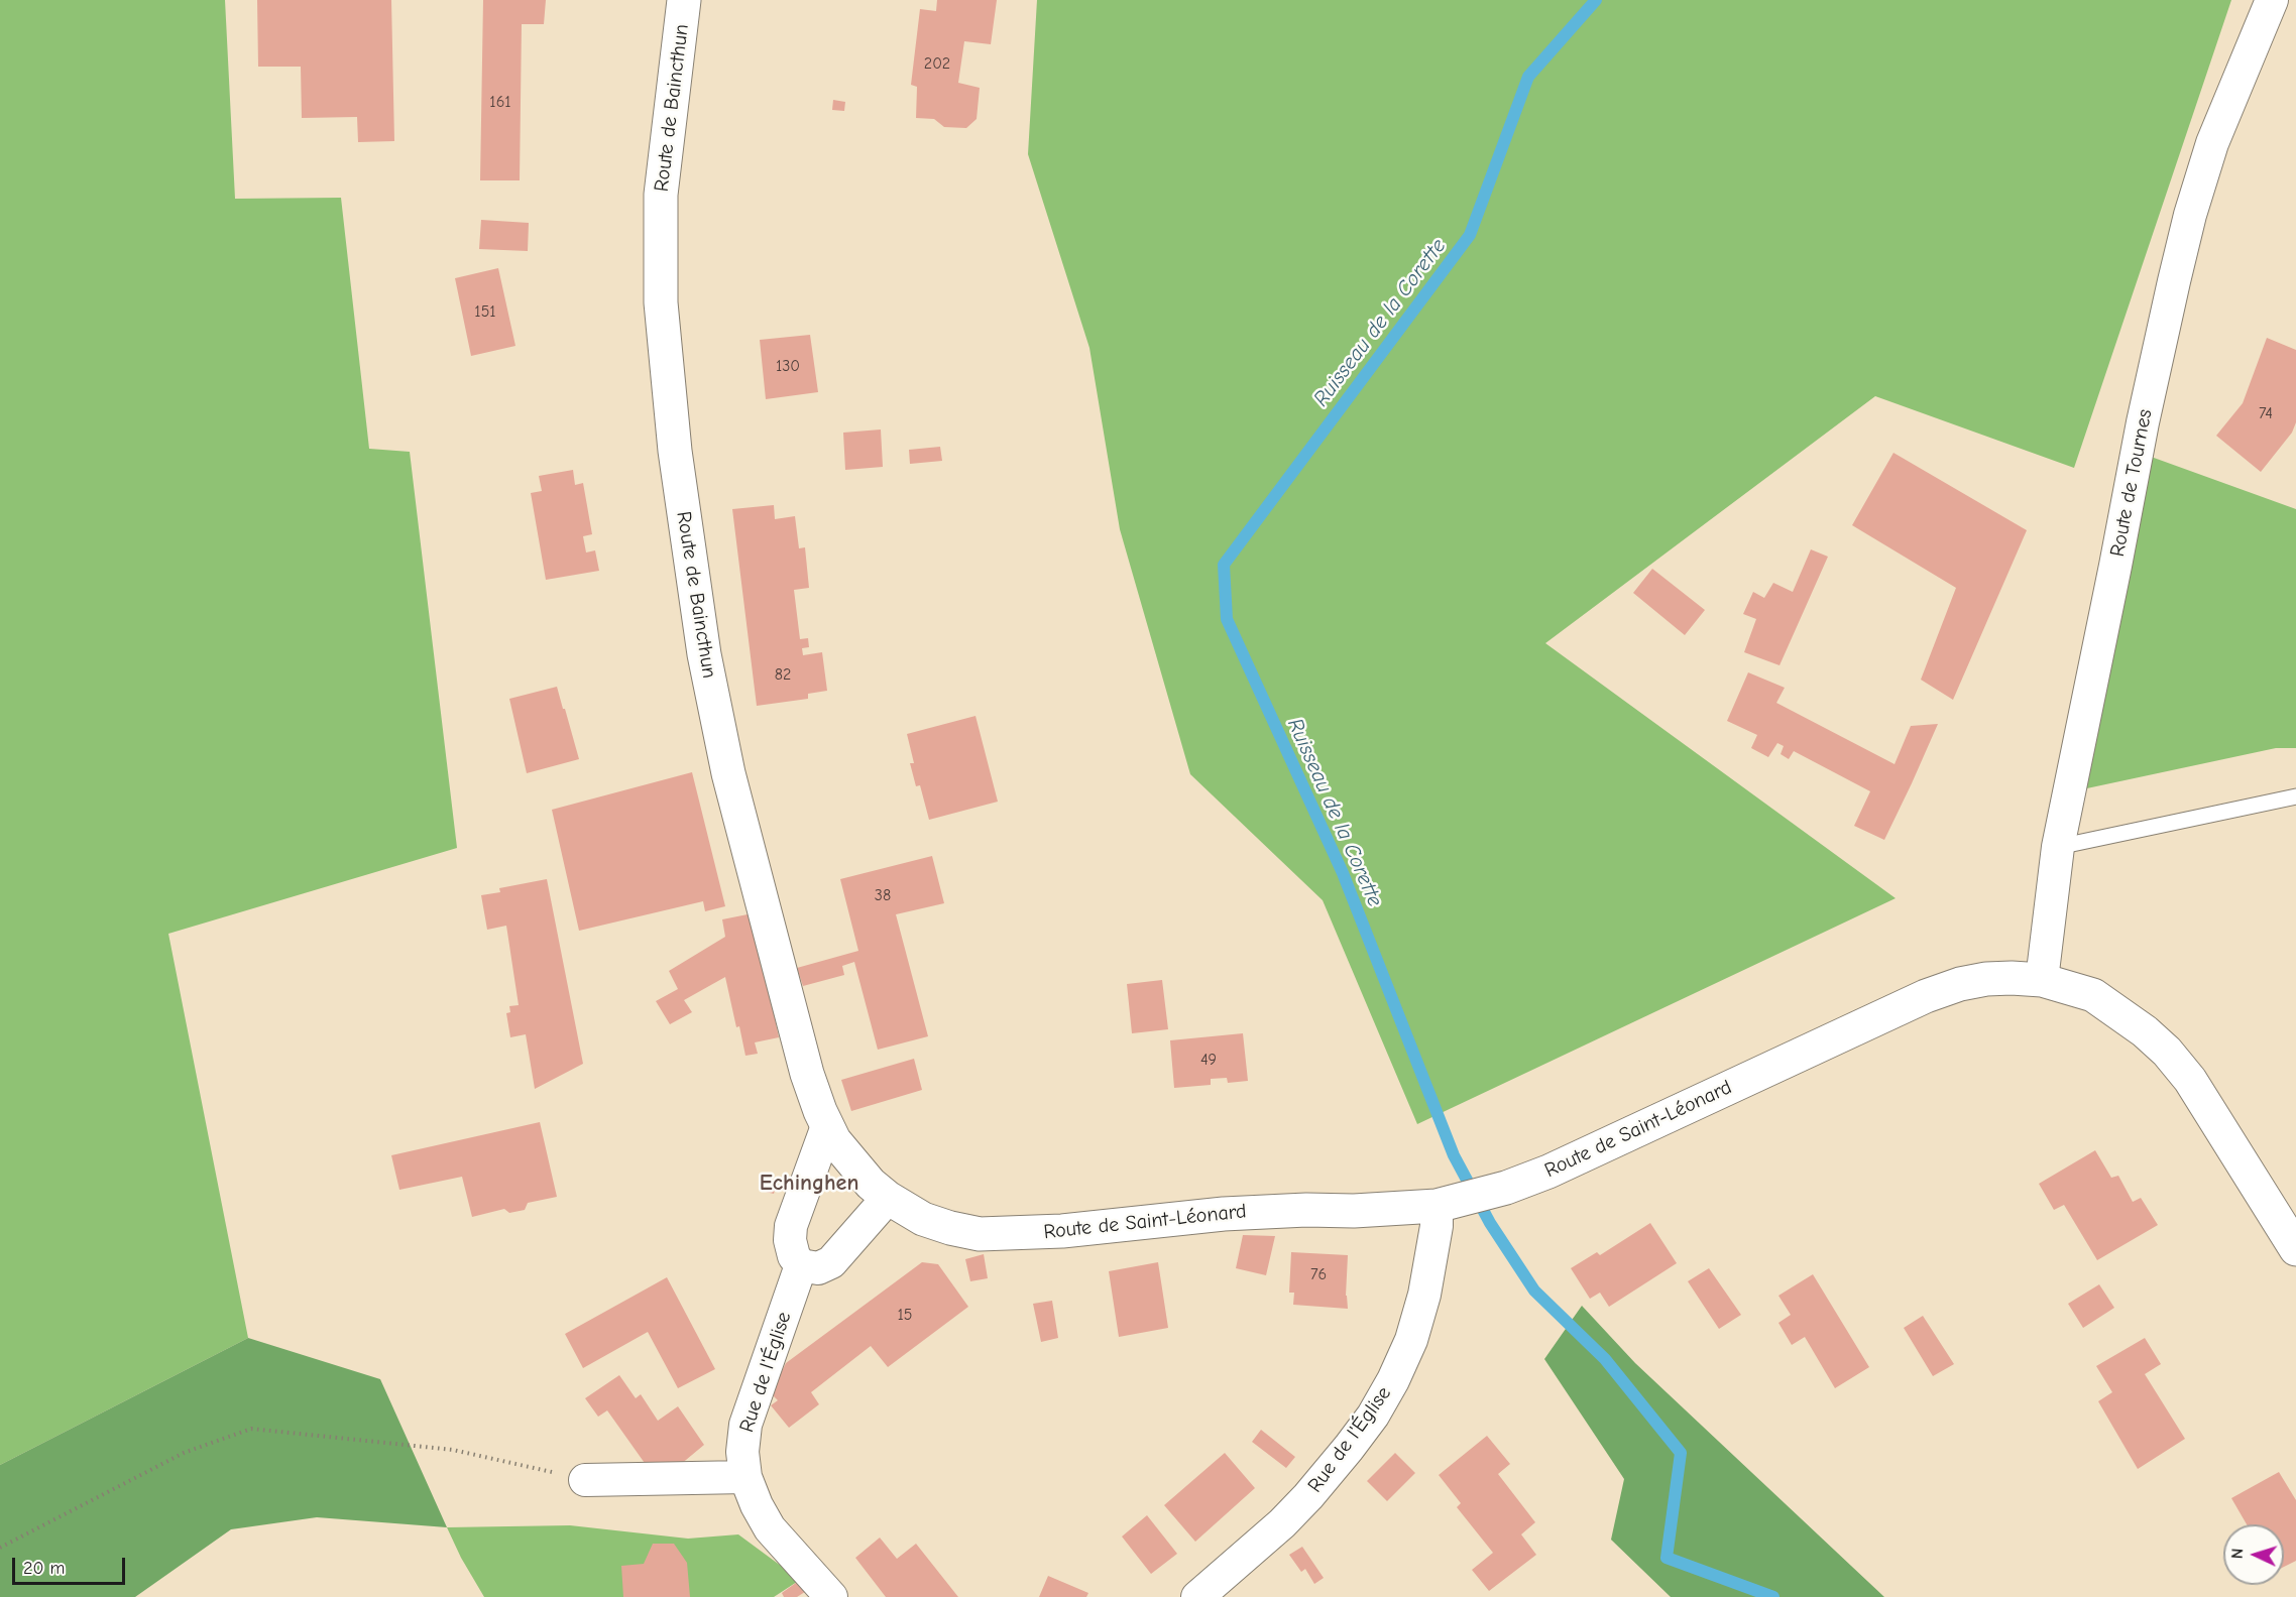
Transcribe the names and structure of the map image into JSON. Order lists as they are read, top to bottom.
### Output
{
  "streets": {
    "street": [
      "Route de Baincthun",
      "Route de Tournes",
      "Route de Saint-Léonard",
      "Rue de l'Église"
    ]
  },
  "crossings": [
    ["Route de Baincthun", "Route de Saint-Léonard"],
    ["Route de Tournes", "Route de Saint-Léonard"],
    ["Route de Saint-Léonard", "Rue de l'Église"]
  ],
  "districts": ["Echinghen"],
  "water": ["Ruisseau de la Corette"],
  "house_numbers": [
    "202",
    "161",
    "151",
    "130",
    "74",
    "82",
    "38",
    "49",
    "76",
    "15"
  ],
  "scale_bar": "20 m",
  "north": "left"
}
